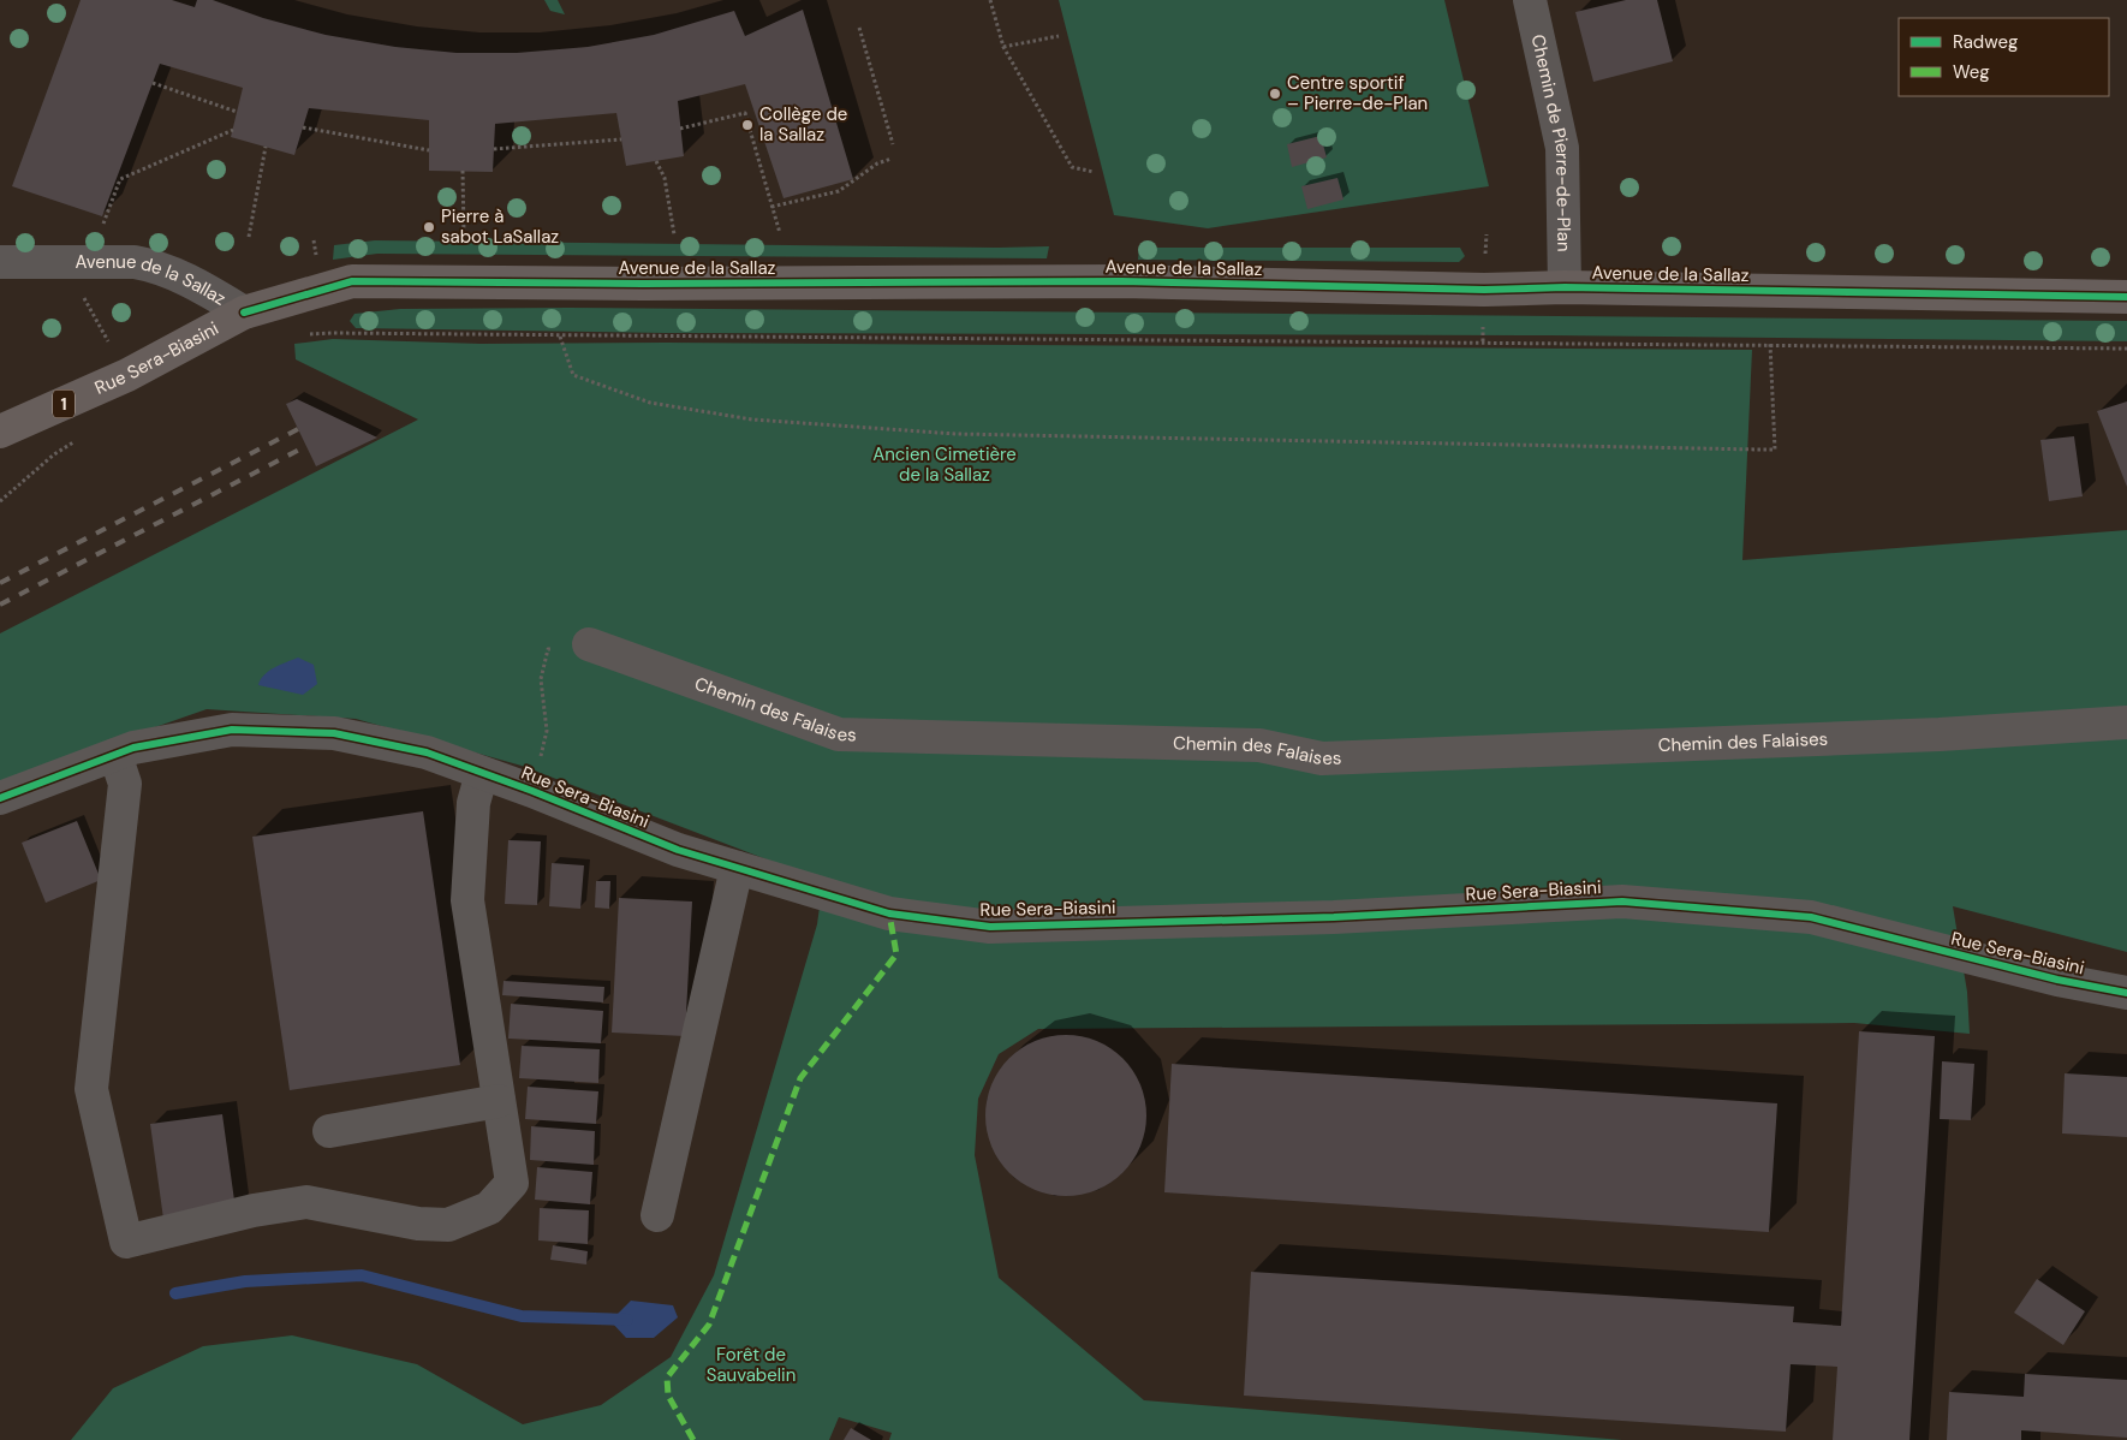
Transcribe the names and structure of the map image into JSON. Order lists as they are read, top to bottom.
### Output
{
  "streets": {
    "main road": ["Avenue de la Sallaz", "Rue Sera-Biasini", "1"],
    "street": ["Chemin de Pierre-de-Plan", "Chemin des Falaises"]
  },
  "crossings": [
    ["Chemin de Pierre-de-Plan", "Avenue de la Sallaz"],
    ["Avenue de la Sallaz", "Rue Sera-Biasini"]
  ],
  "parks": ["Ancien Cimetière de la Sallaz", "Forêt de Sauvabelin"],
  "places": ["Centre sportif – Pierre-de-Plan", "Collège de la Sallaz", "Pierre à sabot LaSallaz"],
  "legend": ["Radweg", "Weg"]
}
